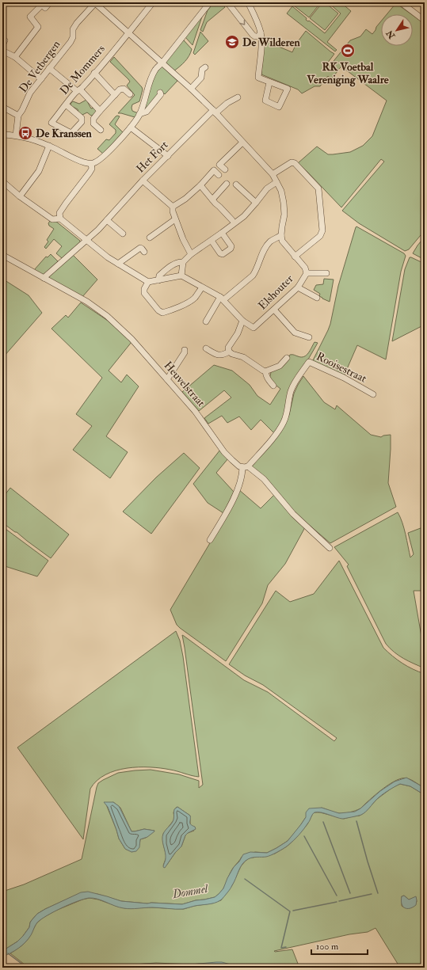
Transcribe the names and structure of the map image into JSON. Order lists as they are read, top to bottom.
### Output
{
  "streets": {
    "street": [
      "De Vetbergen",
      "De Mommers",
      "Het Fort",
      "Elshouter",
      "Rooisestraat",
      "Heuvelstraat"
    ]
  },
  "crossings": [
    ["Het Fort", "Heuvelstraat"],
    ["Rooisestraat", "Heuvelstraat"]
  ],
  "water": ["Dommel"],
  "places": {
    "school or university": ["De Wilderen"],
    "sports": ["RK Voetbal Vereniging Waalre"],
    "bus stop": ["De Kranssen"]
  },
  "scale_bar": "100 m",
  "north": "bottom left"
}
